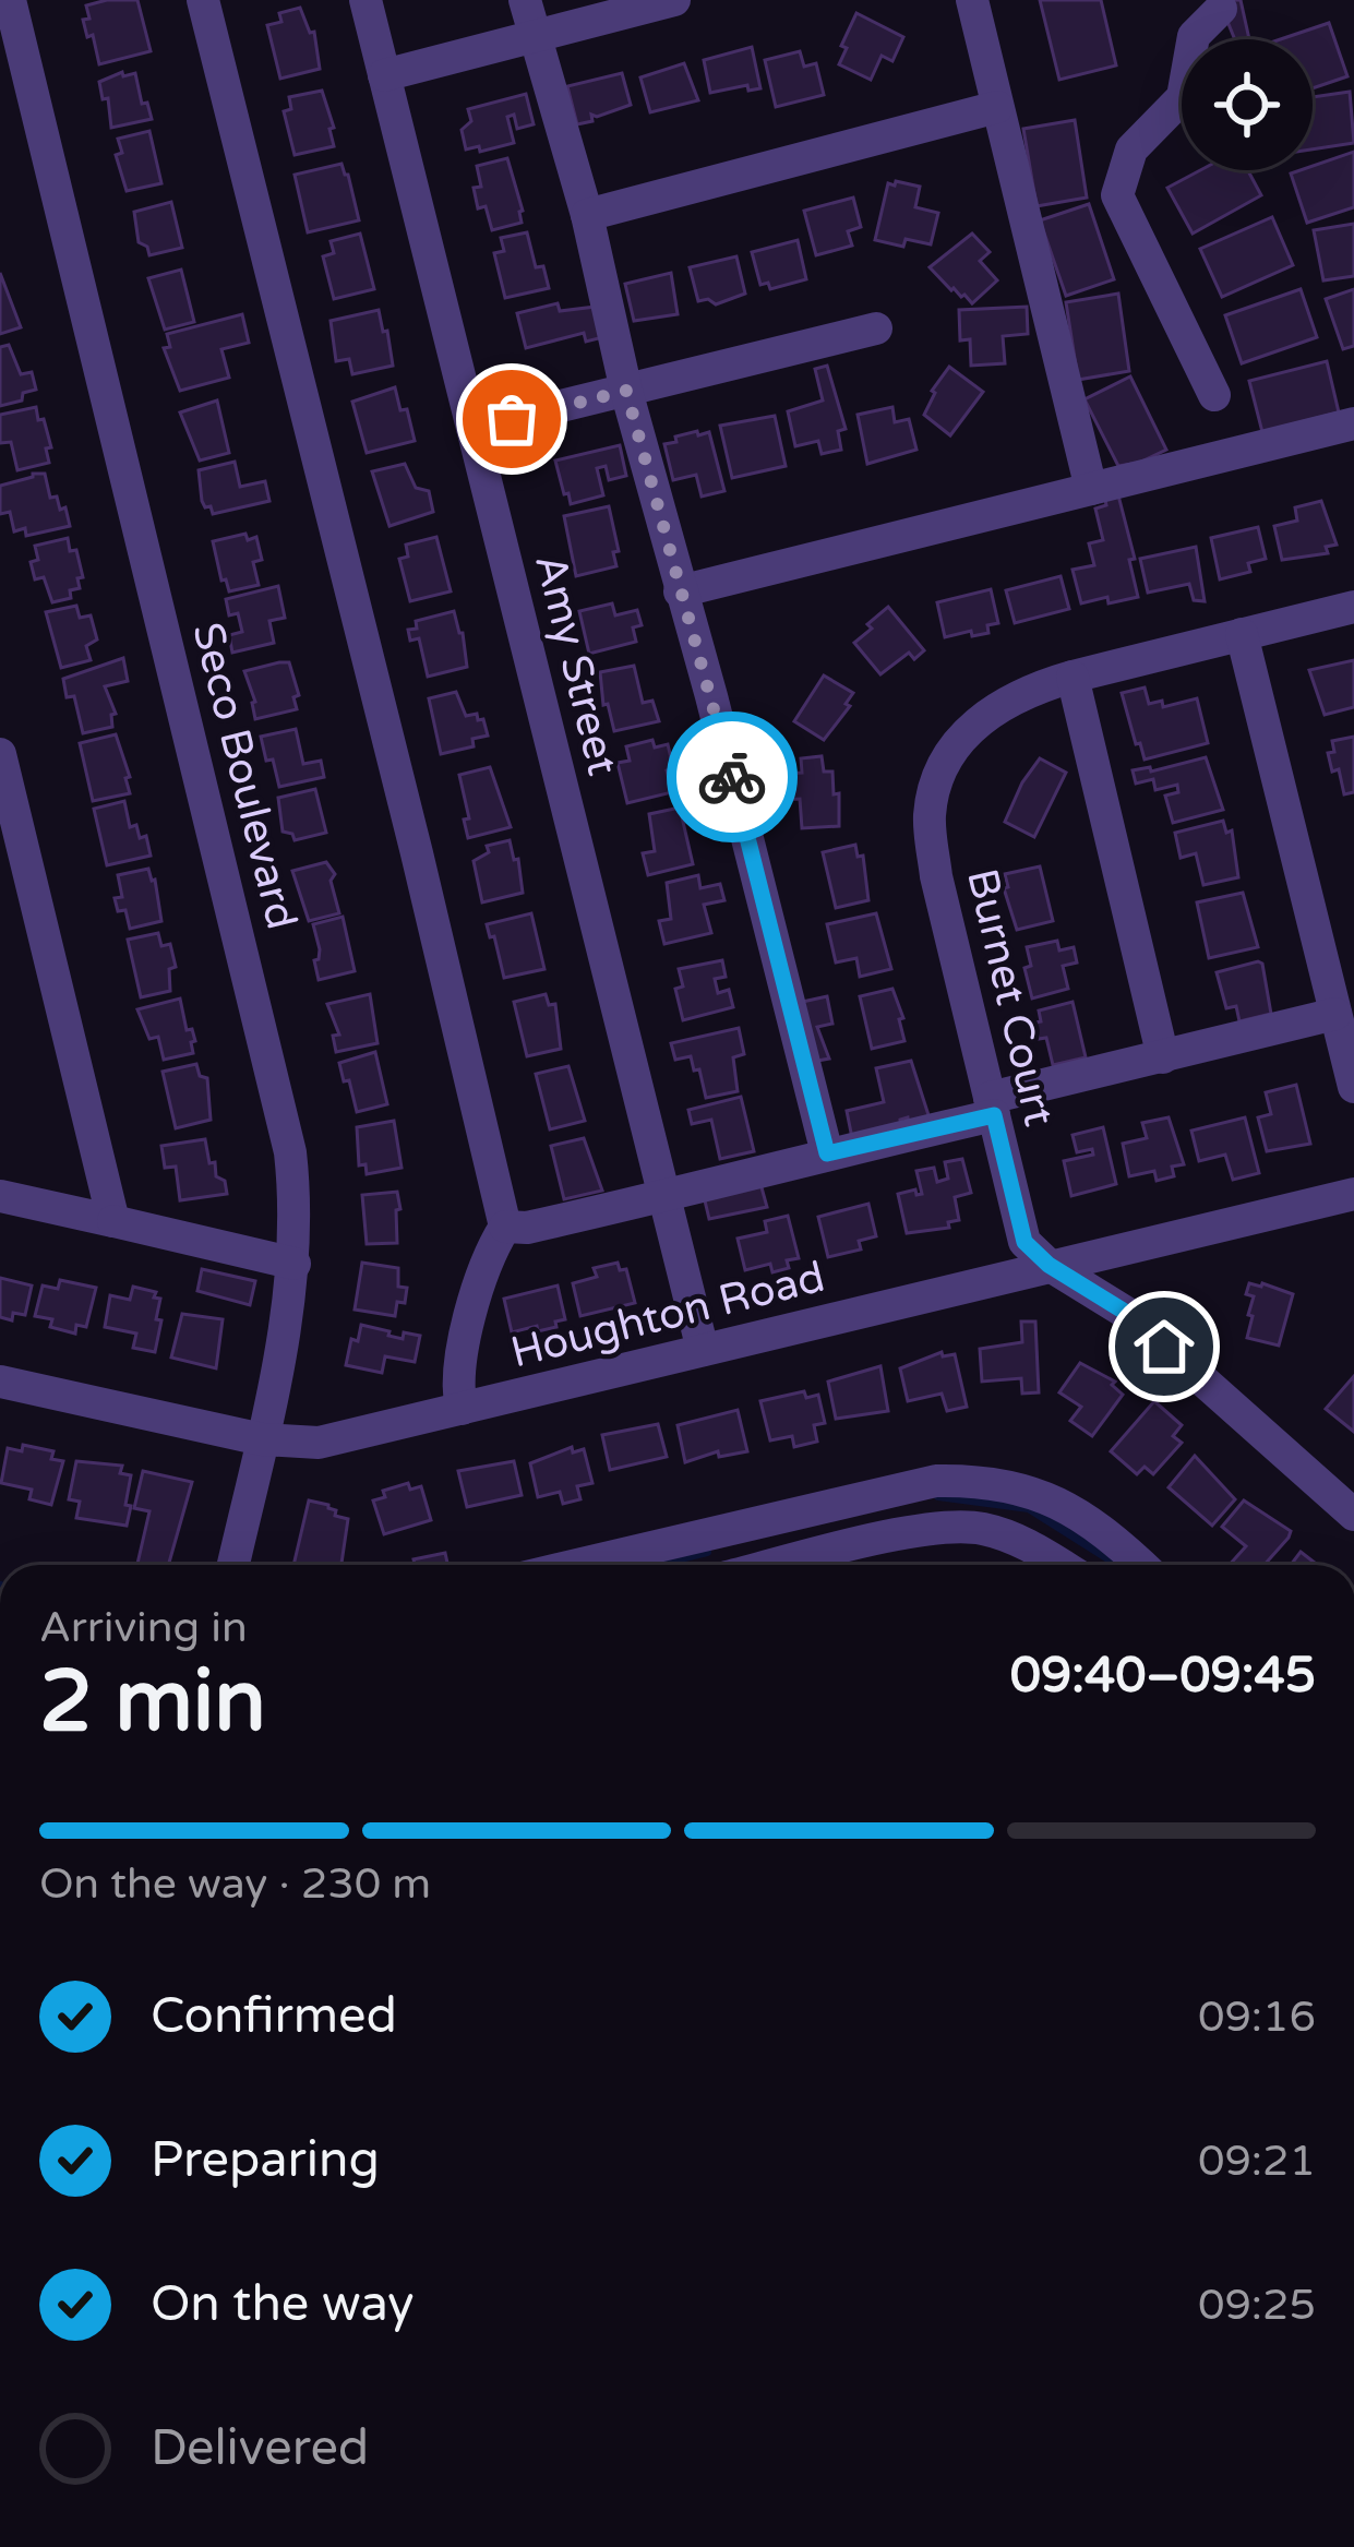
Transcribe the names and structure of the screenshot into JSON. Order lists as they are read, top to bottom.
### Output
{
  "streets": {
    "street": [
      "Amy Street",
      "Seco Boulevard",
      "Burnet Court",
      "Houghton Road"
    ]
  },
  "crossings": [
    ["Amy Street", "Houghton Road"],
    ["Seco Boulevard", "Houghton Road"],
    ["Burnet Court", "Houghton Road"]
  ],
  "page": {
    "heading": ["2 min", "Arriving in", "09:40–09:45"],
    "bar": "On the way · 230 m",
    "list": [
      ["Confirmed", "09:16"],
      ["Preparing", "09:21"],
      ["On the way", "09:25"],
      "Delivered"
    ]
  }
}
